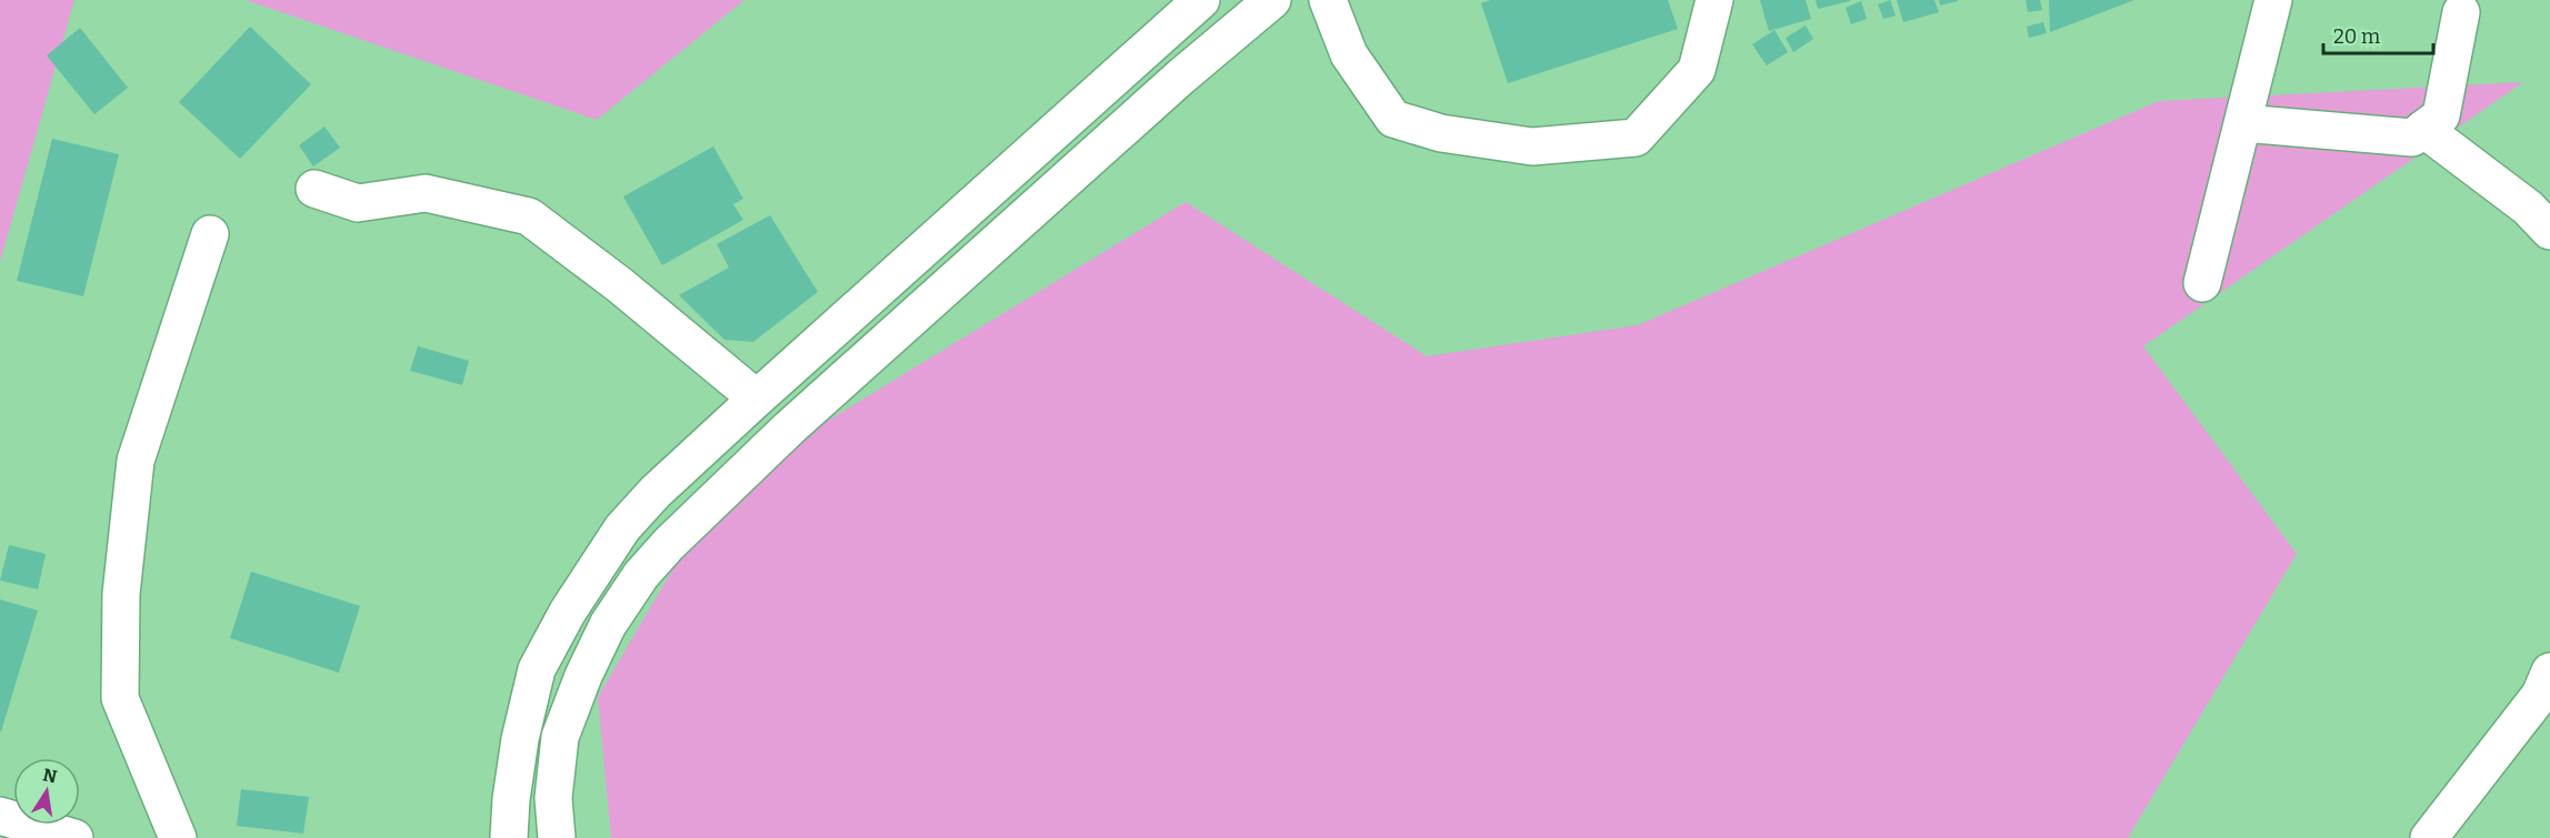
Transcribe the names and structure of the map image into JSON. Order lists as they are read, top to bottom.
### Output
{
  "scale_bar": "20 m",
  "north": "top"
}
